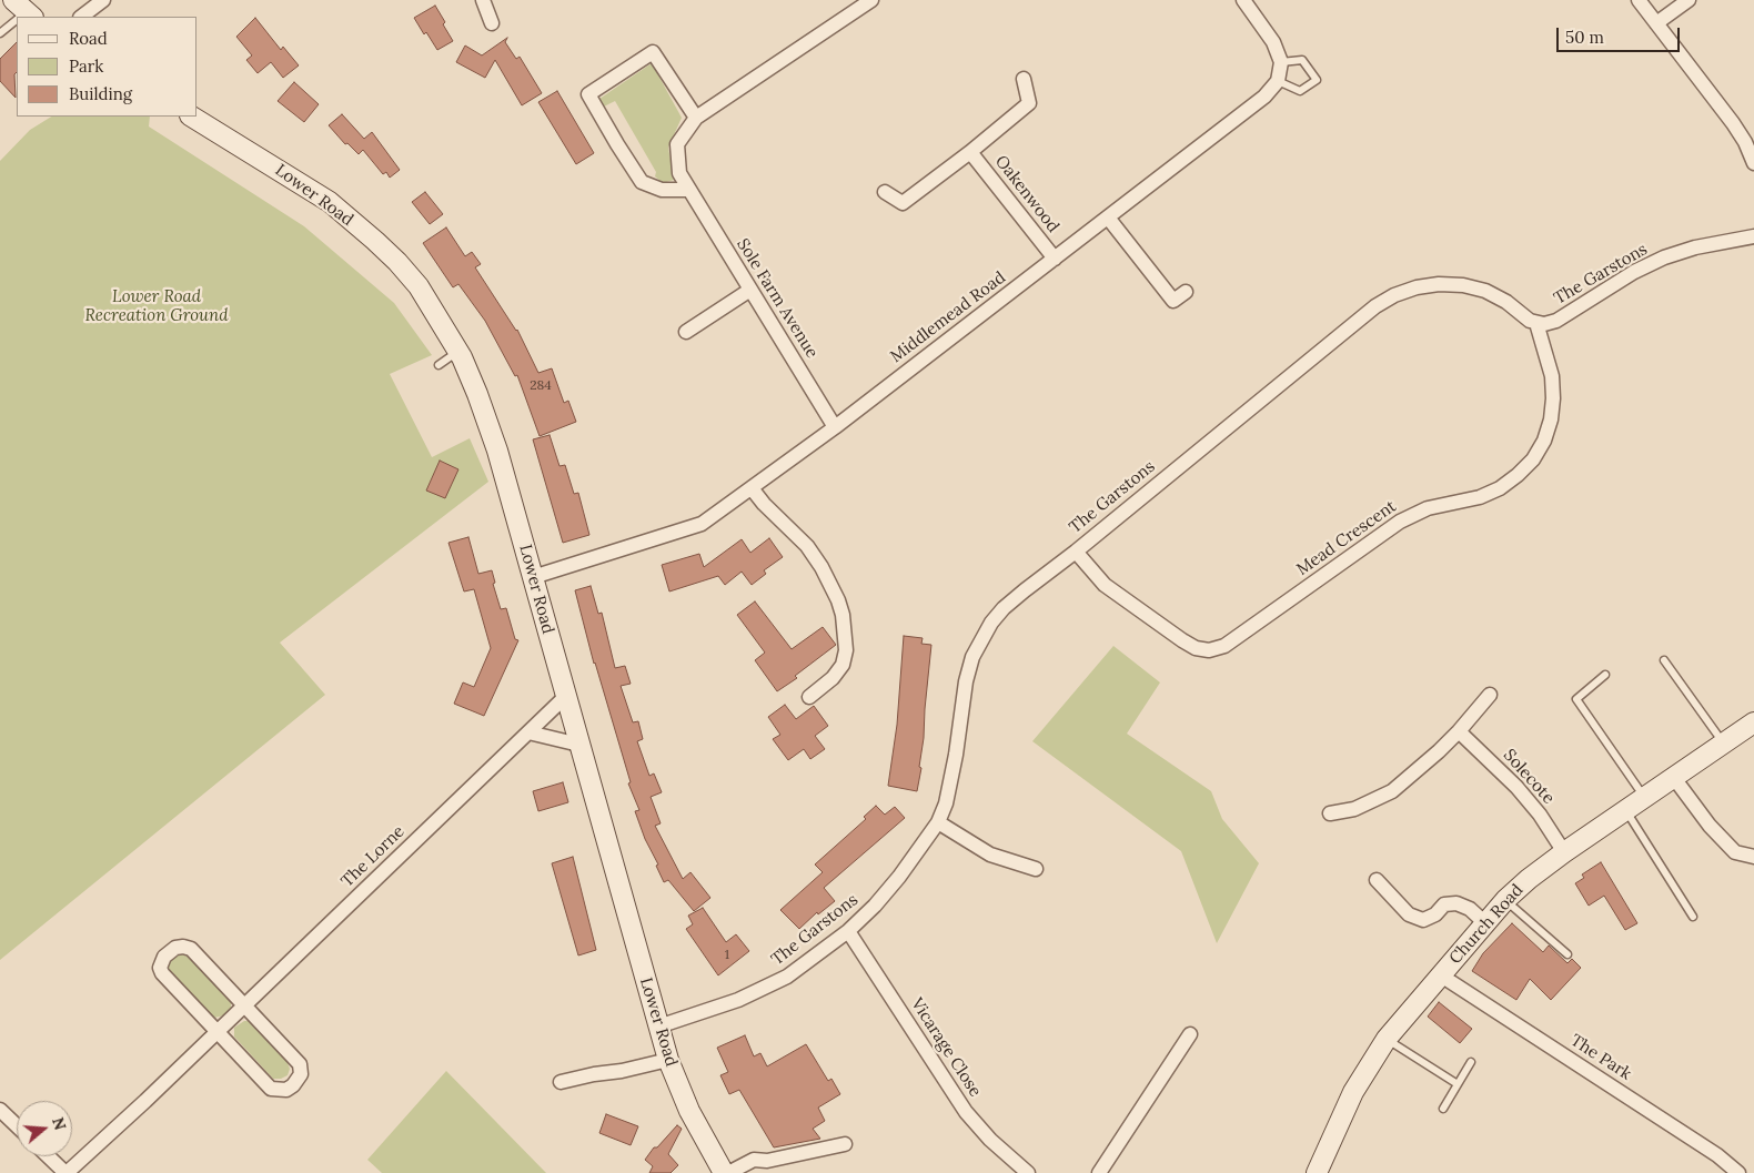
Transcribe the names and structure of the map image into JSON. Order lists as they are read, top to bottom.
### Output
{
  "streets": {
    "street": [
      "Oakenwood",
      "Lower Road",
      "The Garstons",
      "Sole Farm Avenue",
      "Middlemead Road",
      "Mead Crescent",
      "Solecote",
      "The Lorne",
      "Church Road",
      "Vicarage Close",
      "The Park"
    ]
  },
  "crossings": [
    ["Oakenwood", "Middlemead Road"],
    ["Lower Road", "The Garstons"],
    ["Lower Road", "Middlemead Road"],
    ["Lower Road", "The Lorne"],
    ["The Garstons", "Mead Crescent"],
    ["The Garstons", "Vicarage Close"],
    ["Sole Farm Avenue", "Middlemead Road"],
    ["Solecote", "Church Road"],
    ["Church Road", "The Park"]
  ],
  "parks": ["Lower Road Recreation Ground"],
  "house_numbers": ["284", "1"],
  "legend": ["Road", "Park", "Building"],
  "scale_bar": "50 m",
  "north": "right"
}
